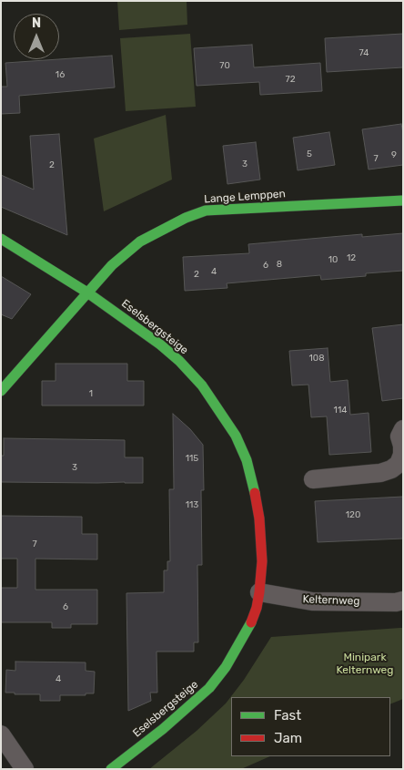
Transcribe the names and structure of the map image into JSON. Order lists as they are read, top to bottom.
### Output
{
  "streets": {
    "street": ["Lange Lemppen", "Eselsbergsteige", "Kelternweg"]
  },
  "crossings": [
    ["Lange Lemppen", "Eselsbergsteige"],
    ["Eselsbergsteige", "Kelternweg"]
  ],
  "parks": ["Minipark Kelternweg"],
  "house_numbers": [
    "74",
    "70",
    "16",
    "72",
    "5",
    "9",
    "7",
    "3",
    "2",
    "12",
    "10",
    "8",
    "6",
    "4",
    "2",
    "108",
    "1",
    "114",
    "115",
    "3",
    "113",
    "120",
    "7",
    "6",
    "4"
  ],
  "legend": ["Fast", "Jam"],
  "north": "top"
}
